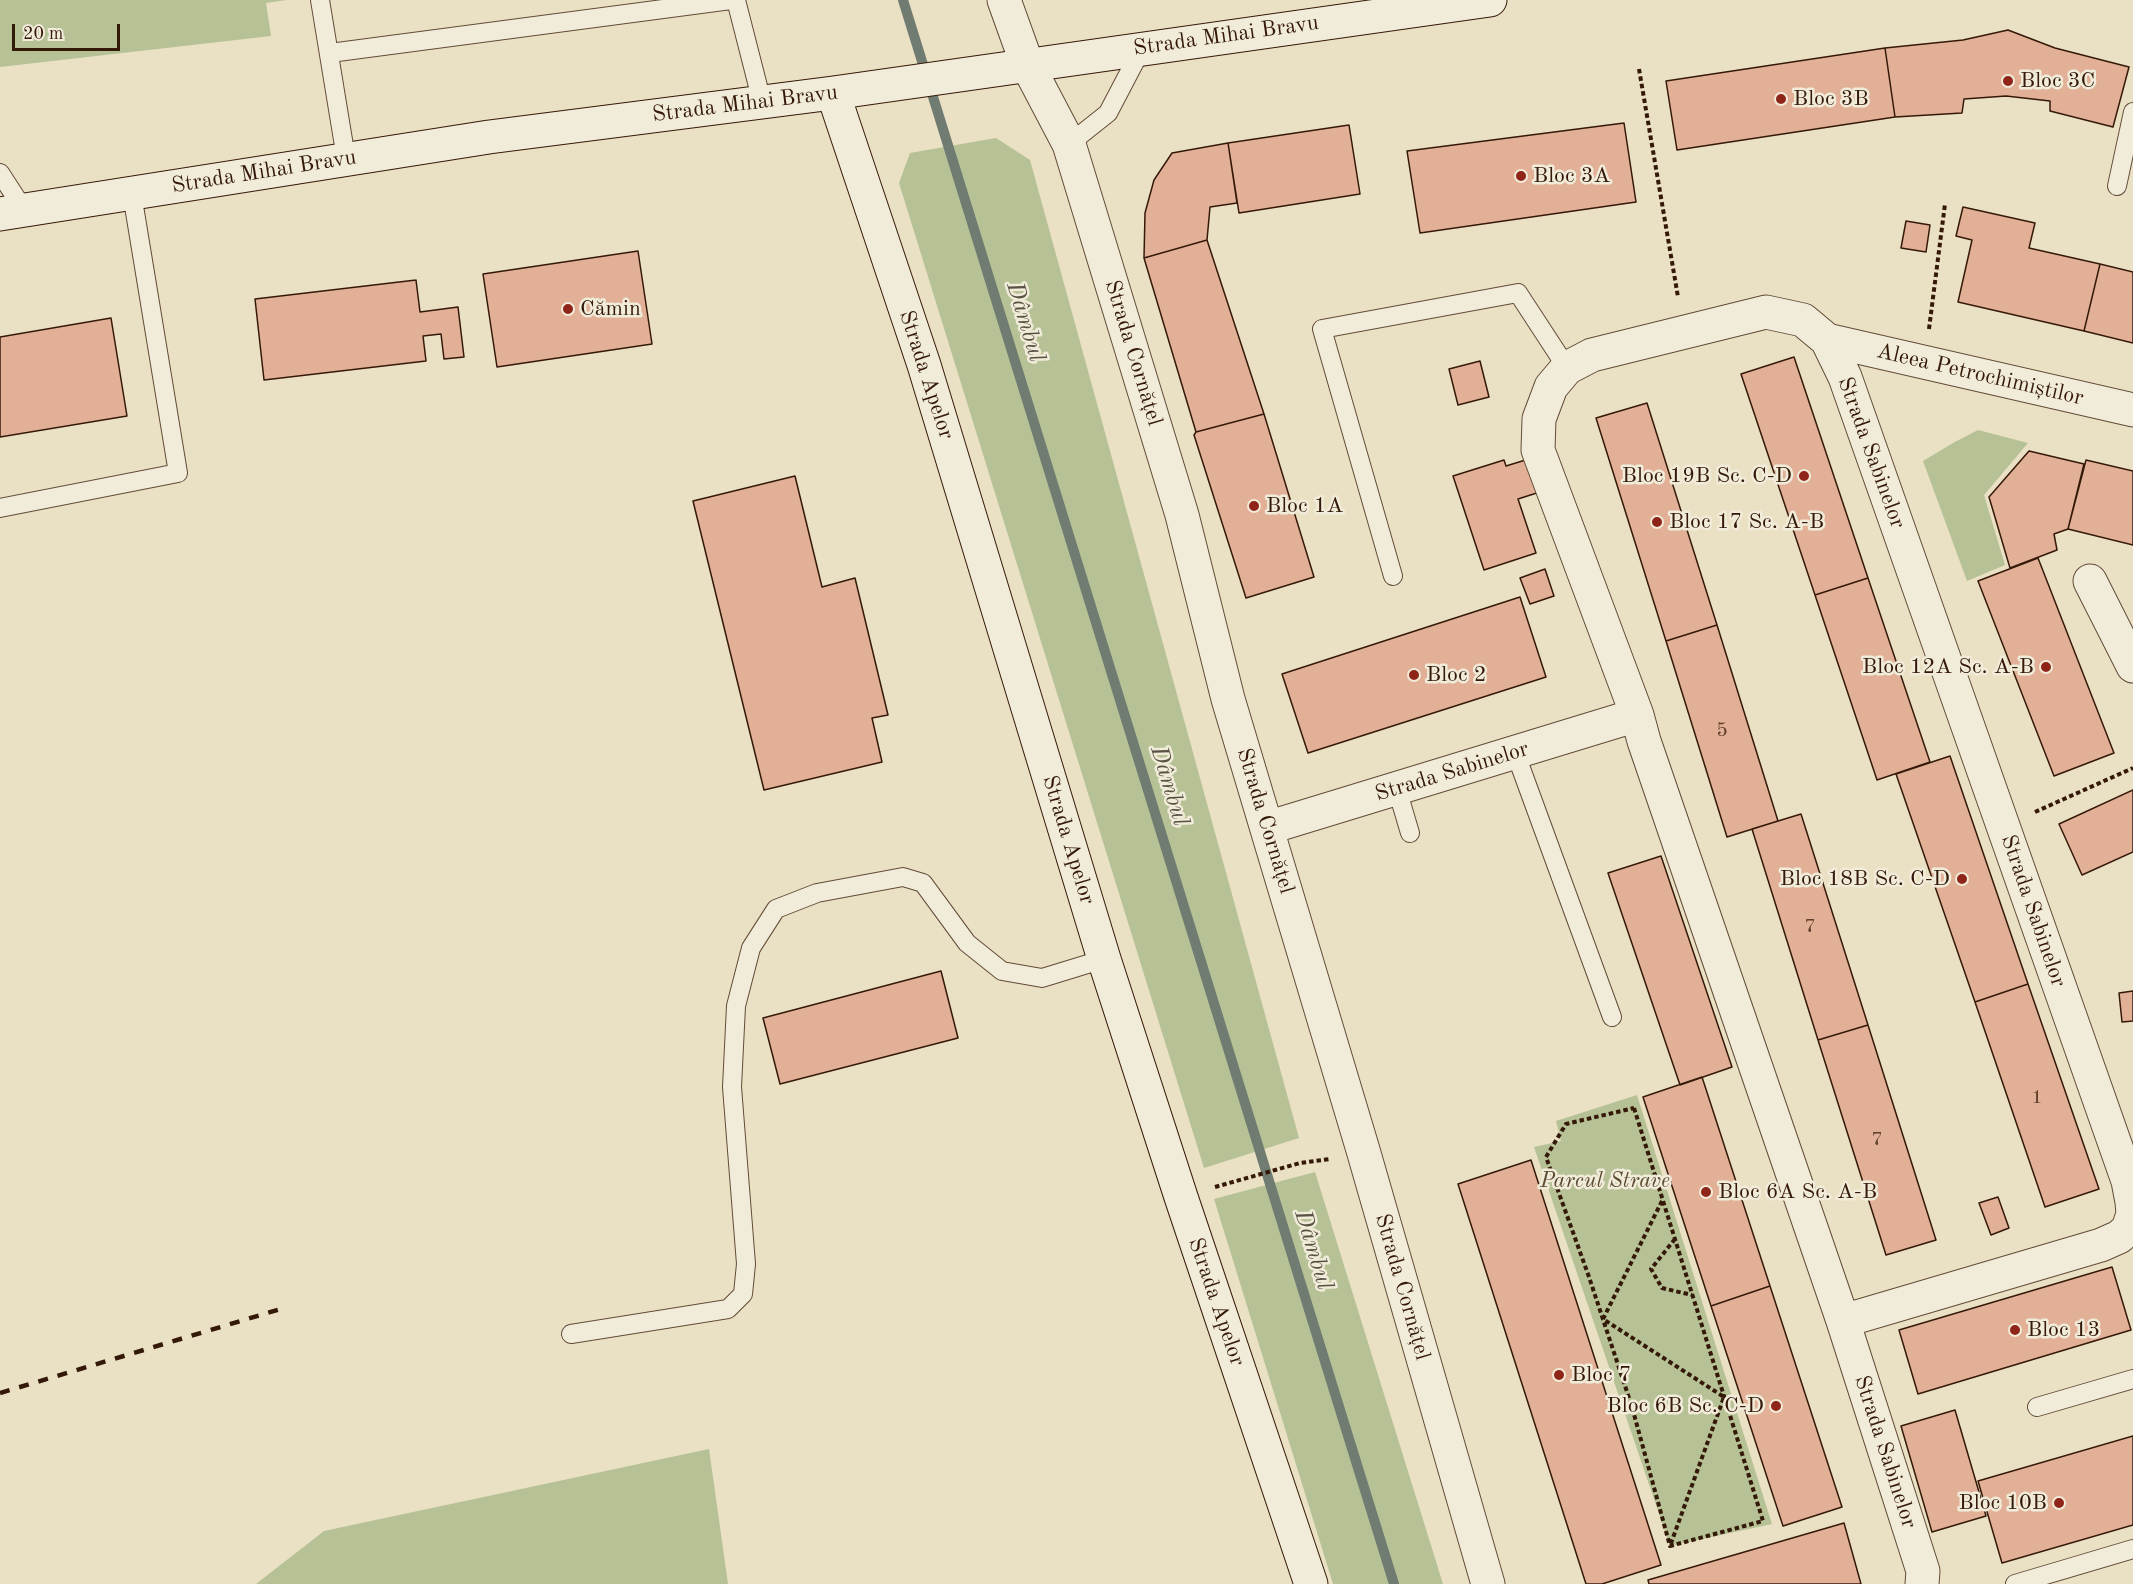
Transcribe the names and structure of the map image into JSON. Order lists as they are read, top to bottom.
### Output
{
  "streets": {
    "street": [
      "Strada Mihai Bravu",
      "Strada Cornățel",
      "Strada Apelor",
      "Aleea Petrochimiștilor",
      "Strada Sabinelor"
    ]
  },
  "crossings": [
    ["Strada Mihai Bravu", "Strada Cornățel"],
    ["Strada Mihai Bravu", "Strada Apelor"],
    ["Strada Cornățel", "Strada Sabinelor"],
    ["Aleea Petrochimiștilor", "Strada Sabinelor"]
  ],
  "water": ["Dâmbul"],
  "parks": ["Parcul Strave"],
  "places": [
    "Bloc 3C",
    "Bloc 3B",
    "Bloc 3A",
    "Cămin",
    "Bloc 19B Sc. C-D",
    "Bloc 1A",
    "Bloc 17 Sc. A-B",
    "Bloc 12A Sc. A-B",
    "Bloc 2",
    "Bloc 18B Sc. C-D",
    "Bloc 6A Sc. A-B",
    "Bloc 13",
    "Bloc 7",
    "Bloc 6B Sc. C-D",
    "Bloc 10B"
  ],
  "house_numbers": [
    "5",
    "7",
    "1",
    "7"
  ],
  "scale_bar": "20 m"
}
